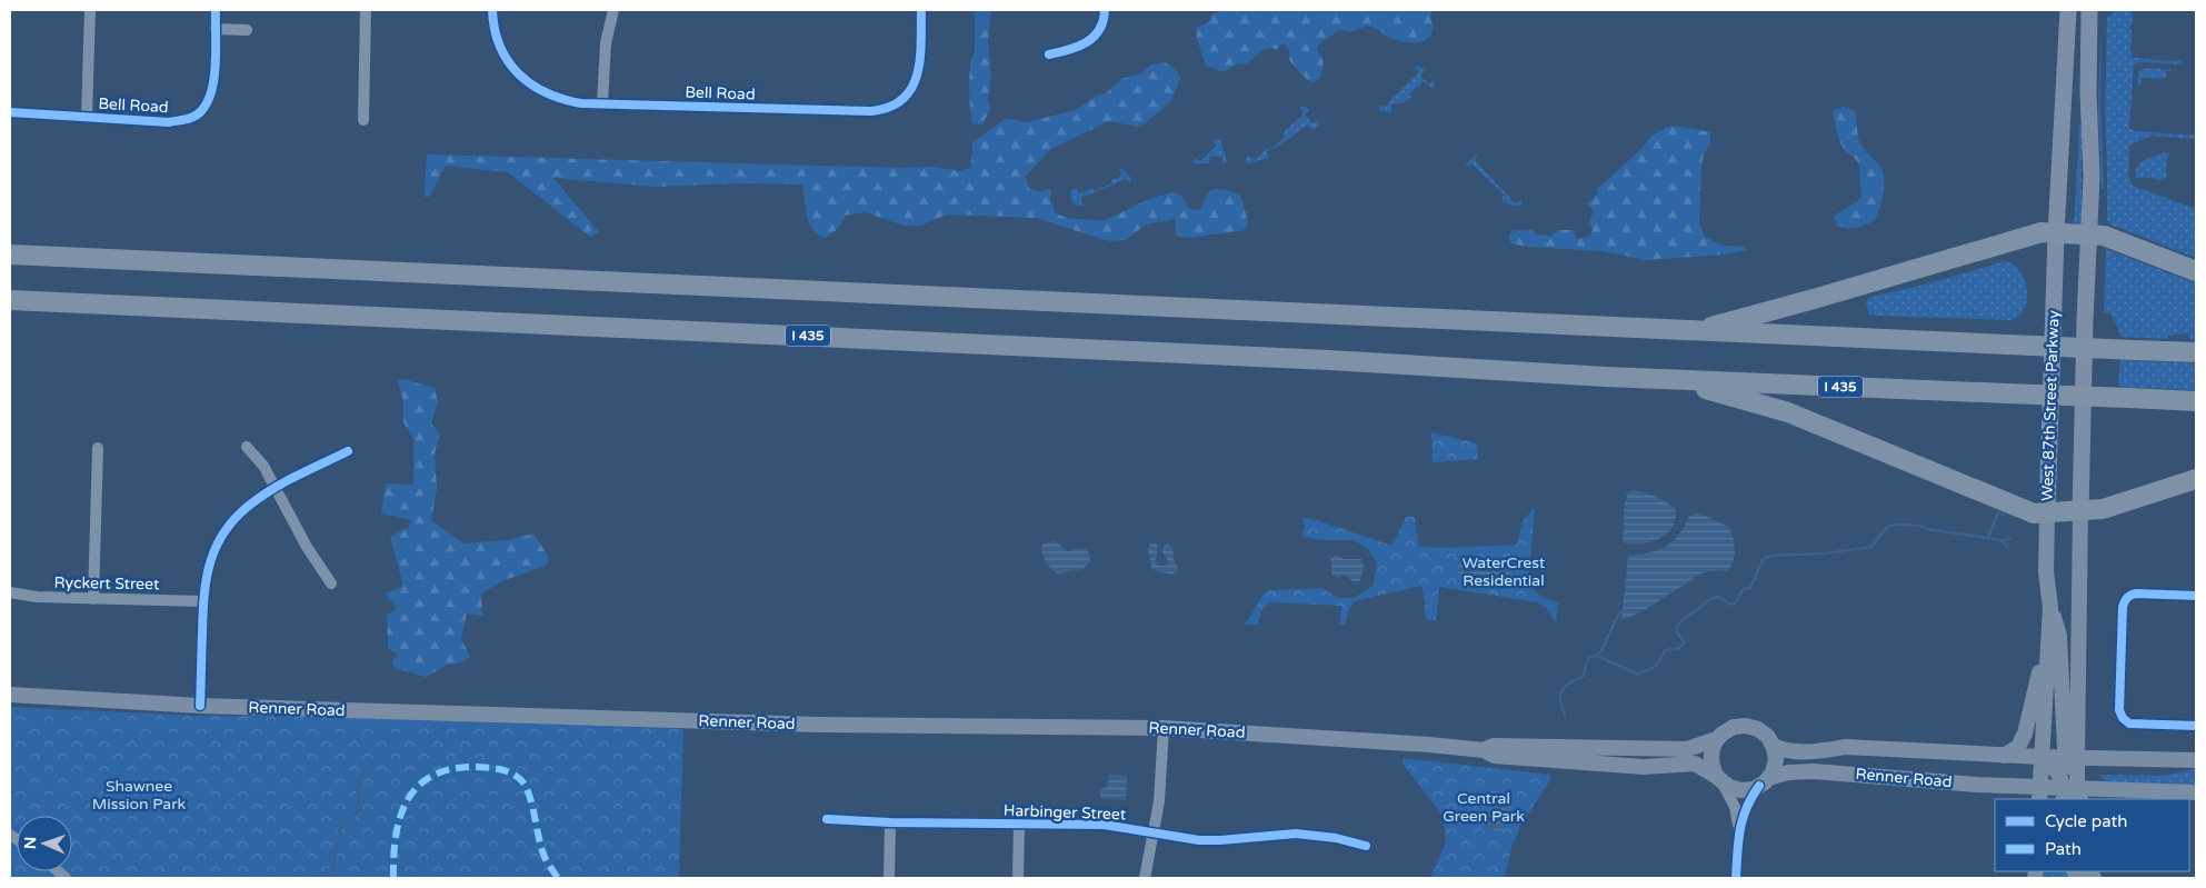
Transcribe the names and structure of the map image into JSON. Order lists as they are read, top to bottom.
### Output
{
  "streets": {
    "highway": ["I 435"],
    "main road": ["West 87th Street Parkway", "Renner Road"],
    "street": ["Bell Road", "Ryckert Street", "Harbinger Street"]
  },
  "crossings": [
    ["West 87th Street Parkway", "Renner Road"]
  ],
  "parks": ["WaterCrest Residential", "Shawnee Mission Park", "Central Green Park"],
  "legend": ["Cycle path", "Path"],
  "north": "left"
}
